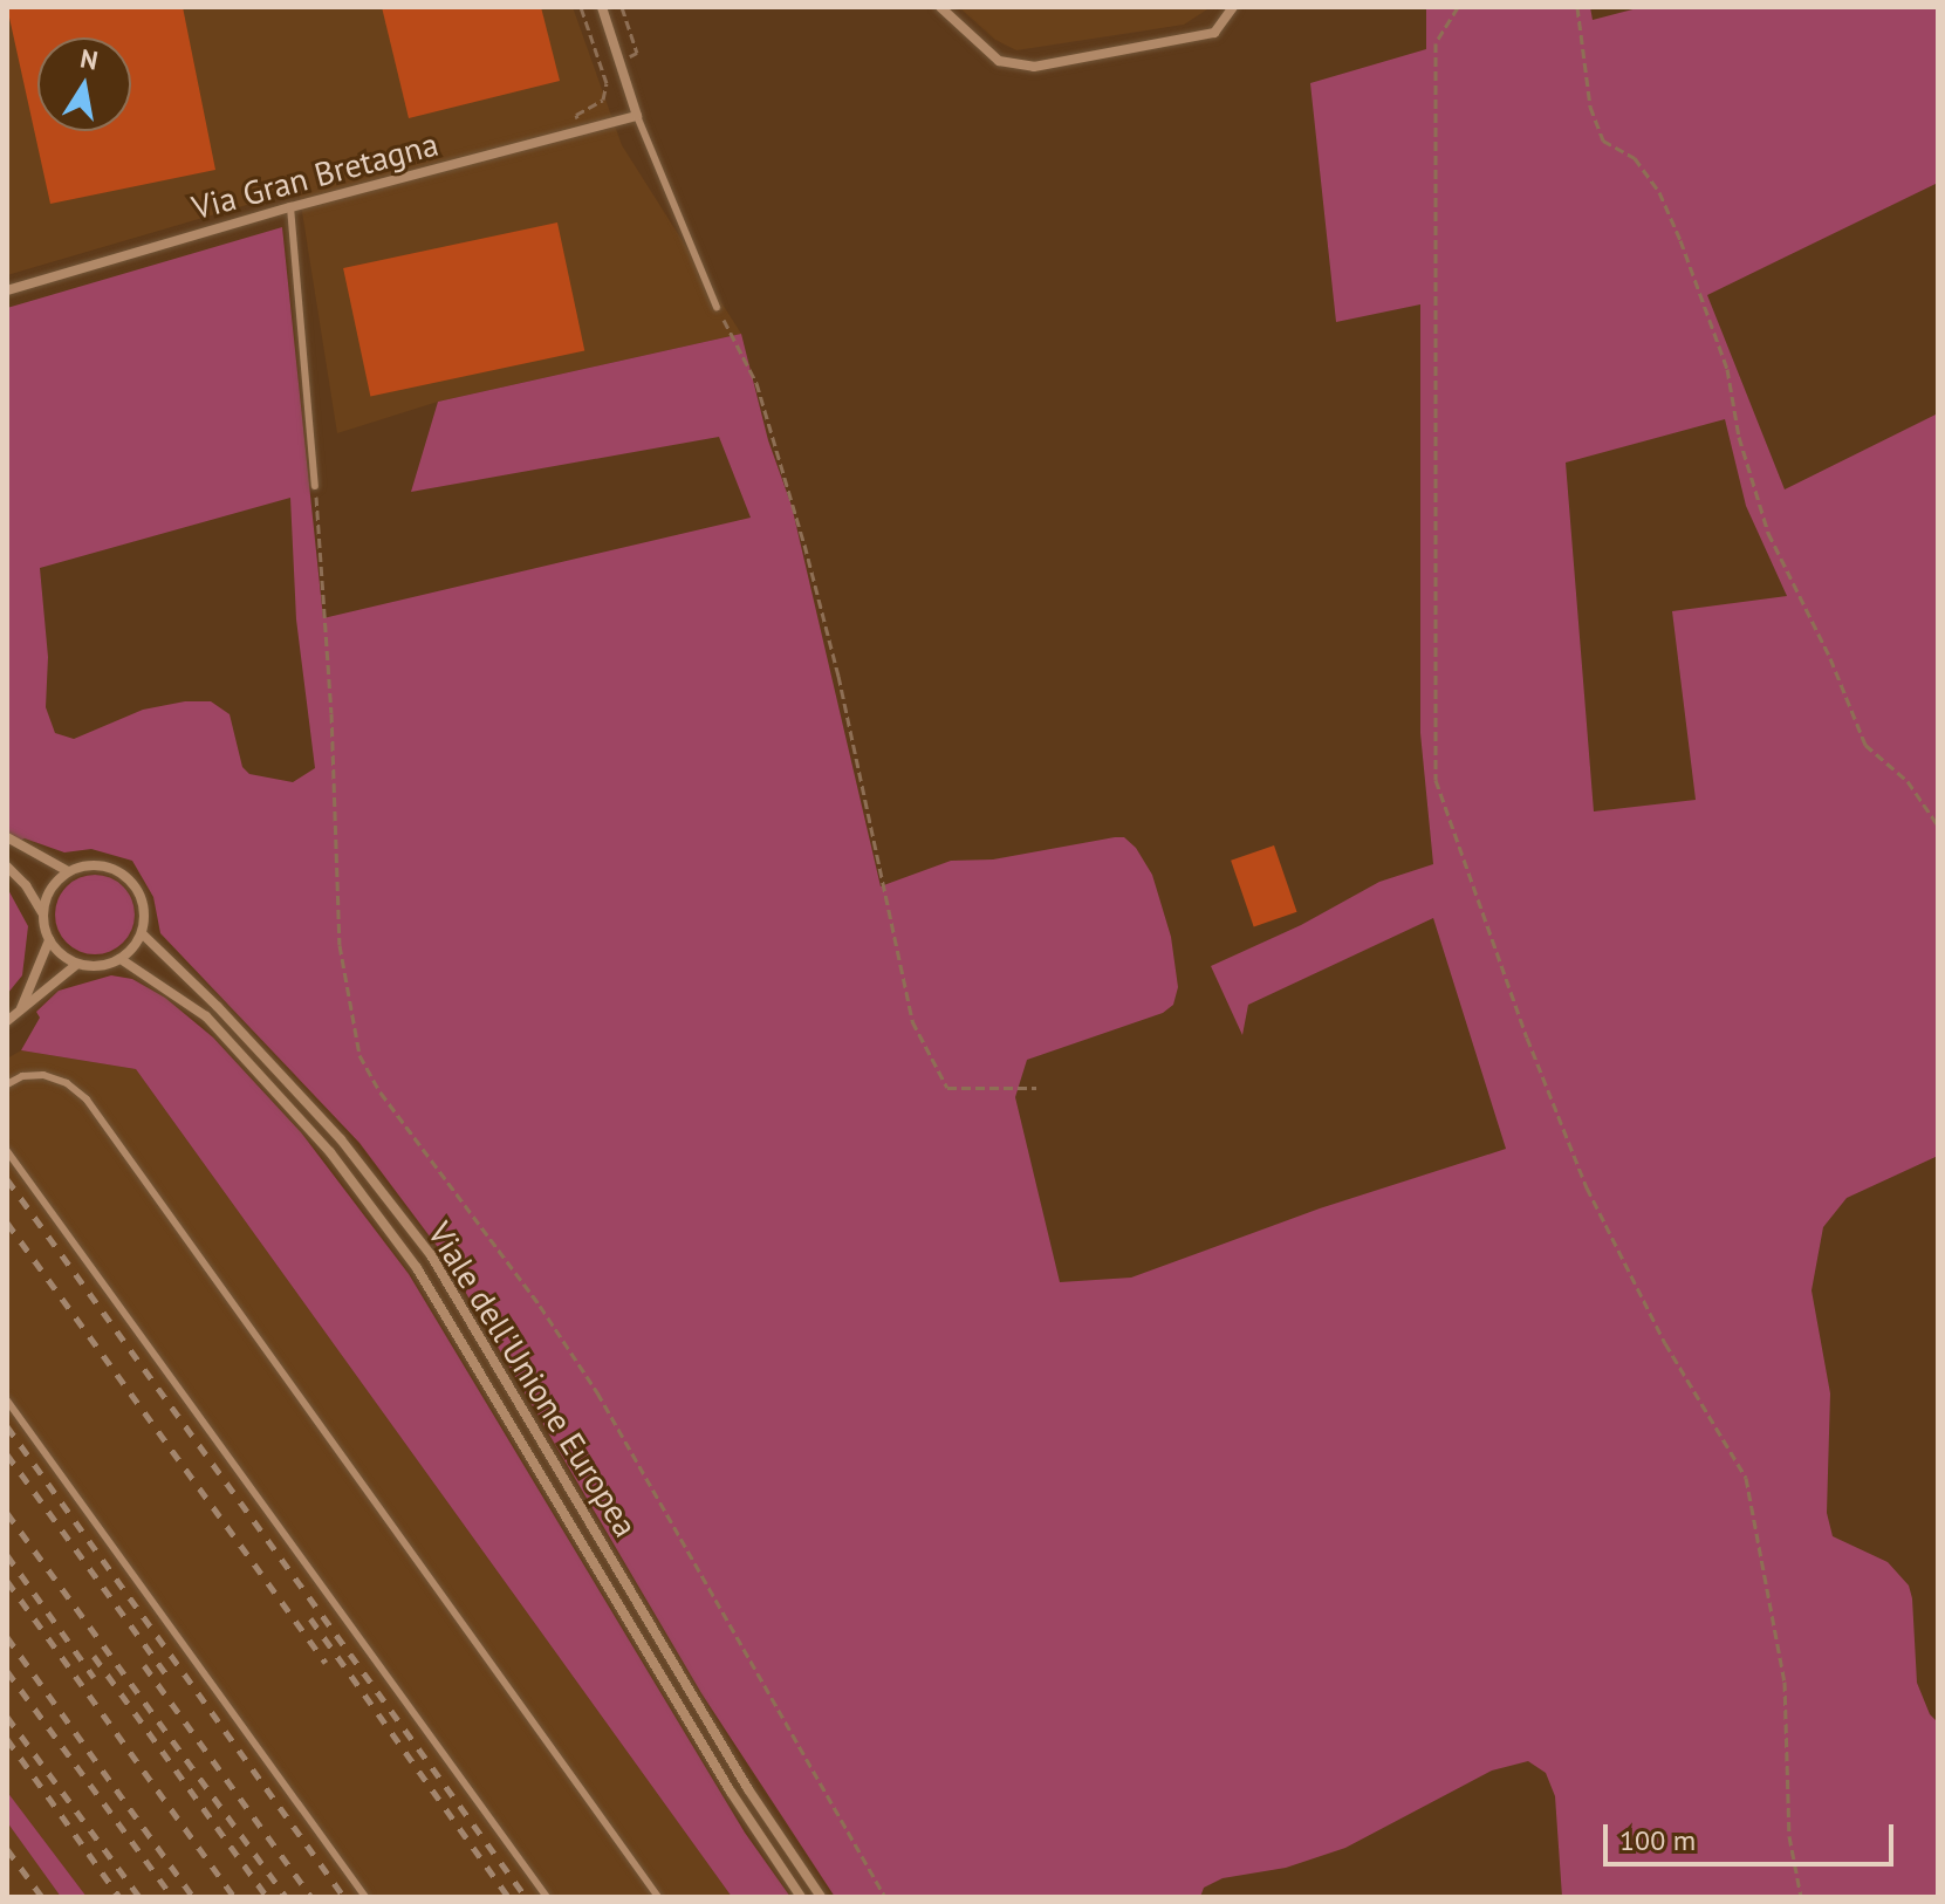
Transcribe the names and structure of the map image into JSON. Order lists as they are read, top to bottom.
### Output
{
  "streets": {
    "street": ["Via Gran Bretagna", "Viale dell'Unione Europea"]
  },
  "scale_bar": "100 m",
  "north": "top"
}
